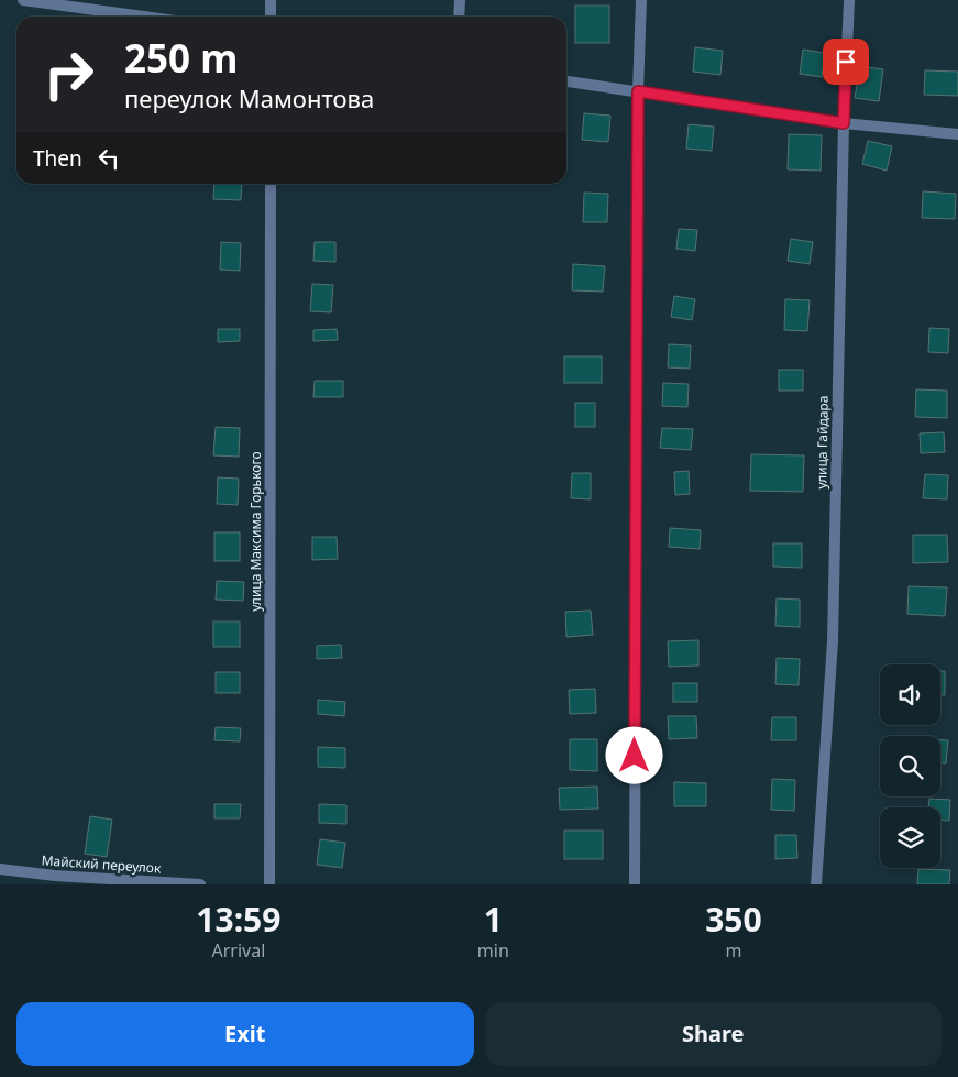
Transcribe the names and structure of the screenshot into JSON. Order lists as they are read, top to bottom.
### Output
{
  "streets": {
    "street": ["улица Гайдара", "улица Максима Горького", "Майский переулок"]
  },
  "page": {
    "turn": ["250 m", "переулок Мамонтова"],
    "then": "Then",
    "eta": [
      "13:59",
      "Arrival",
      "1",
      "min",
      "350",
      "m"
    ],
    "buttons": ["Exit", "Share"]
  }
}
